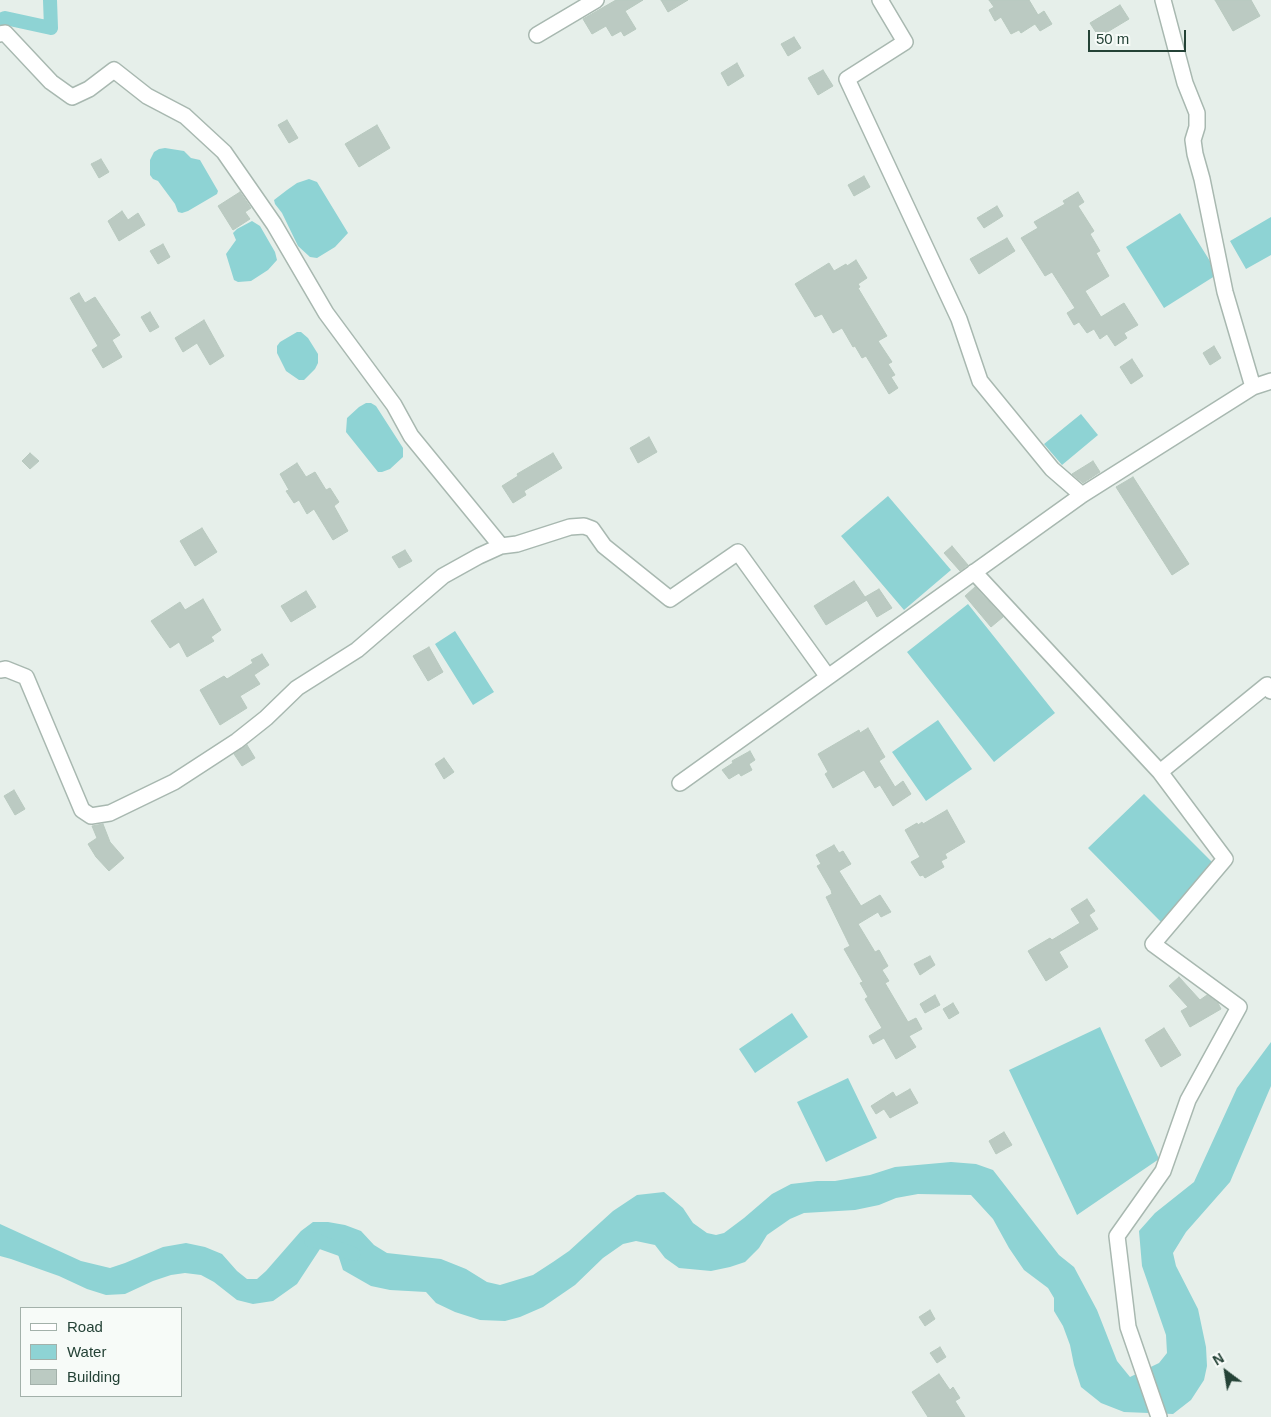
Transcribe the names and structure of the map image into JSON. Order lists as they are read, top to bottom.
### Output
{
  "legend": ["Road", "Water", "Building"],
  "scale_bar": "50 m",
  "north": "top left"
}
